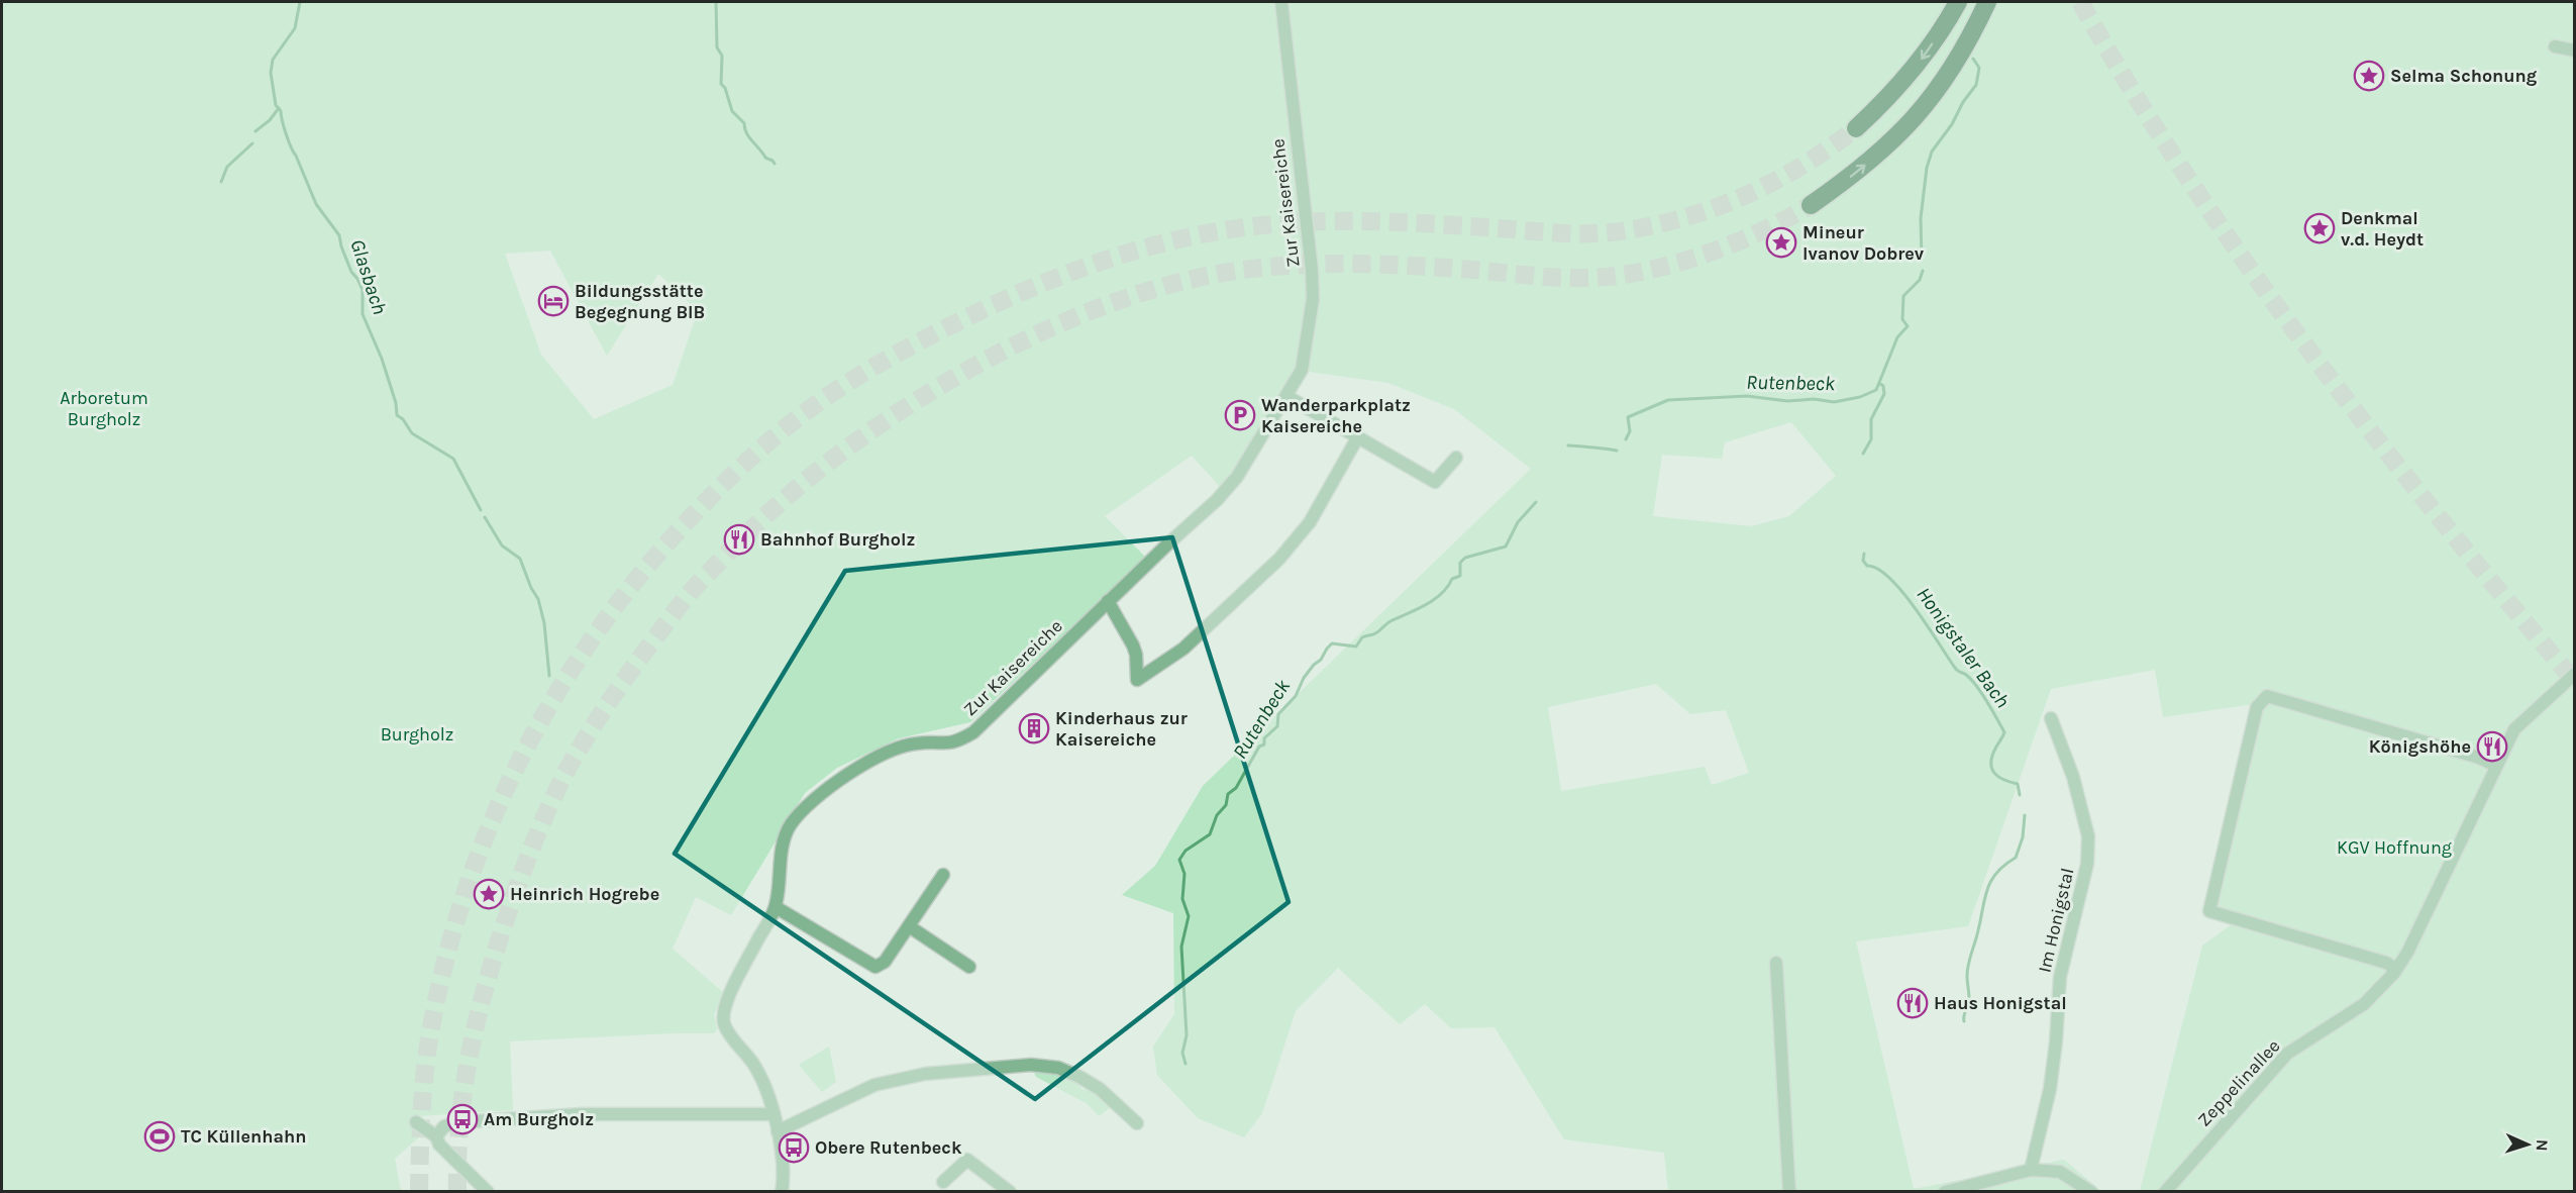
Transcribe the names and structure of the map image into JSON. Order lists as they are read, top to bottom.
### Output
{
  "streets": {
    "street": ["Zur Kaisereiche", "Im Honigstal", "Zeppelinallee"]
  },
  "water": ["Glasbach", "Rutenbeck", "Honigstaler Bach"],
  "parks": ["Arboretum Burgholz", "Burgholz", "KGV Hoffnung"],
  "places": {
    "place": [
      "Selma Schonung",
      "Denkmal v.d. Heydt",
      "Mineur Ivanov Dobrev",
      "Heinrich Hogrebe"
    ],
    "hotel": ["Bildungsstätte Begegnung BIB"],
    "parking": ["Wanderparkplatz Kaisereiche"],
    "restaurant": ["Bahnhof Burgholz", "Königshöhe", "Haus Honigstal"],
    "building": ["Kinderhaus zur Kaisereiche"],
    "bus stop": ["Am Burgholz", "Obere Rutenbeck"],
    "sports": ["TC Küllenhahn"]
  },
  "north": "right"
}
